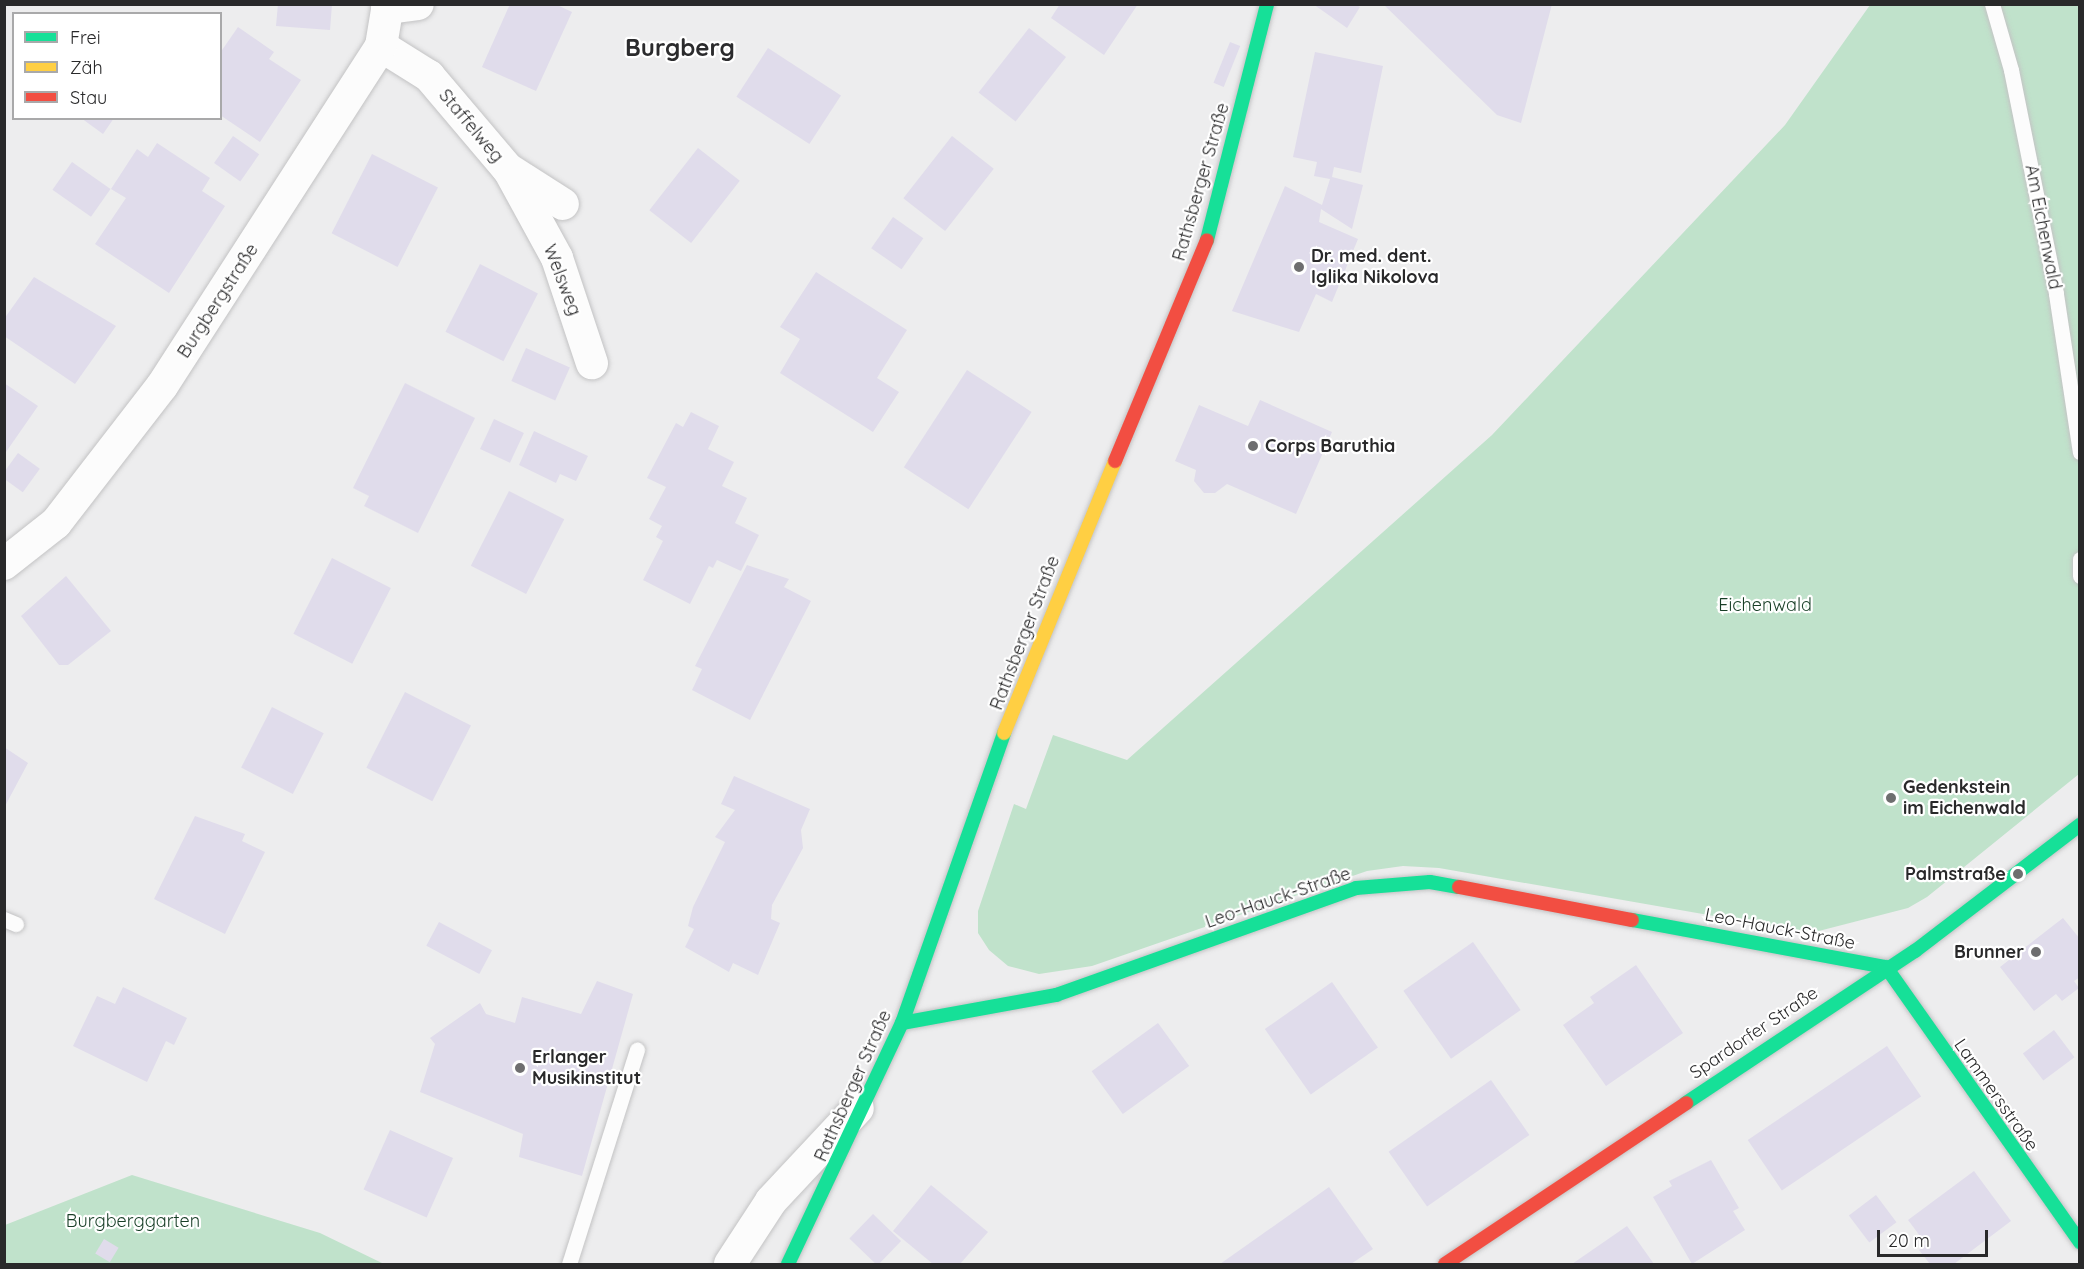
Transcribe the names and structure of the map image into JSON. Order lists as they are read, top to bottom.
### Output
{
  "streets": {
    "street": [
      "Staffelweg",
      "Rathsberger Straße",
      "Welsweg",
      "Burgbergstraße",
      "Leo-Hauck-Straße",
      "Spardorfer Straße",
      "Lammersstraße"
    ],
    "lane": ["Am Eichenwald"]
  },
  "crossings": [
    ["Staffelweg", "Welsweg"],
    ["Staffelweg", "Burgbergstraße"],
    ["Rathsberger Straße", "Leo-Hauck-Straße"],
    ["Leo-Hauck-Straße", "Spardorfer Straße"],
    ["Leo-Hauck-Straße", "Lammersstraße"],
    ["Spardorfer Straße", "Lammersstraße"]
  ],
  "districts": ["Burgberg"],
  "parks": ["Eichenwald", "Burgberggarten"],
  "places": [
    "Dr. med. dent. Iglika Nikolova",
    "Corps Baruthia",
    "Gedenkstein im Eichenwald",
    "Palmstraße",
    "Brunner",
    "Erlanger Musikinstitut"
  ],
  "legend": ["Frei", "Zäh", "Stau"],
  "scale_bar": "20 m"
}
